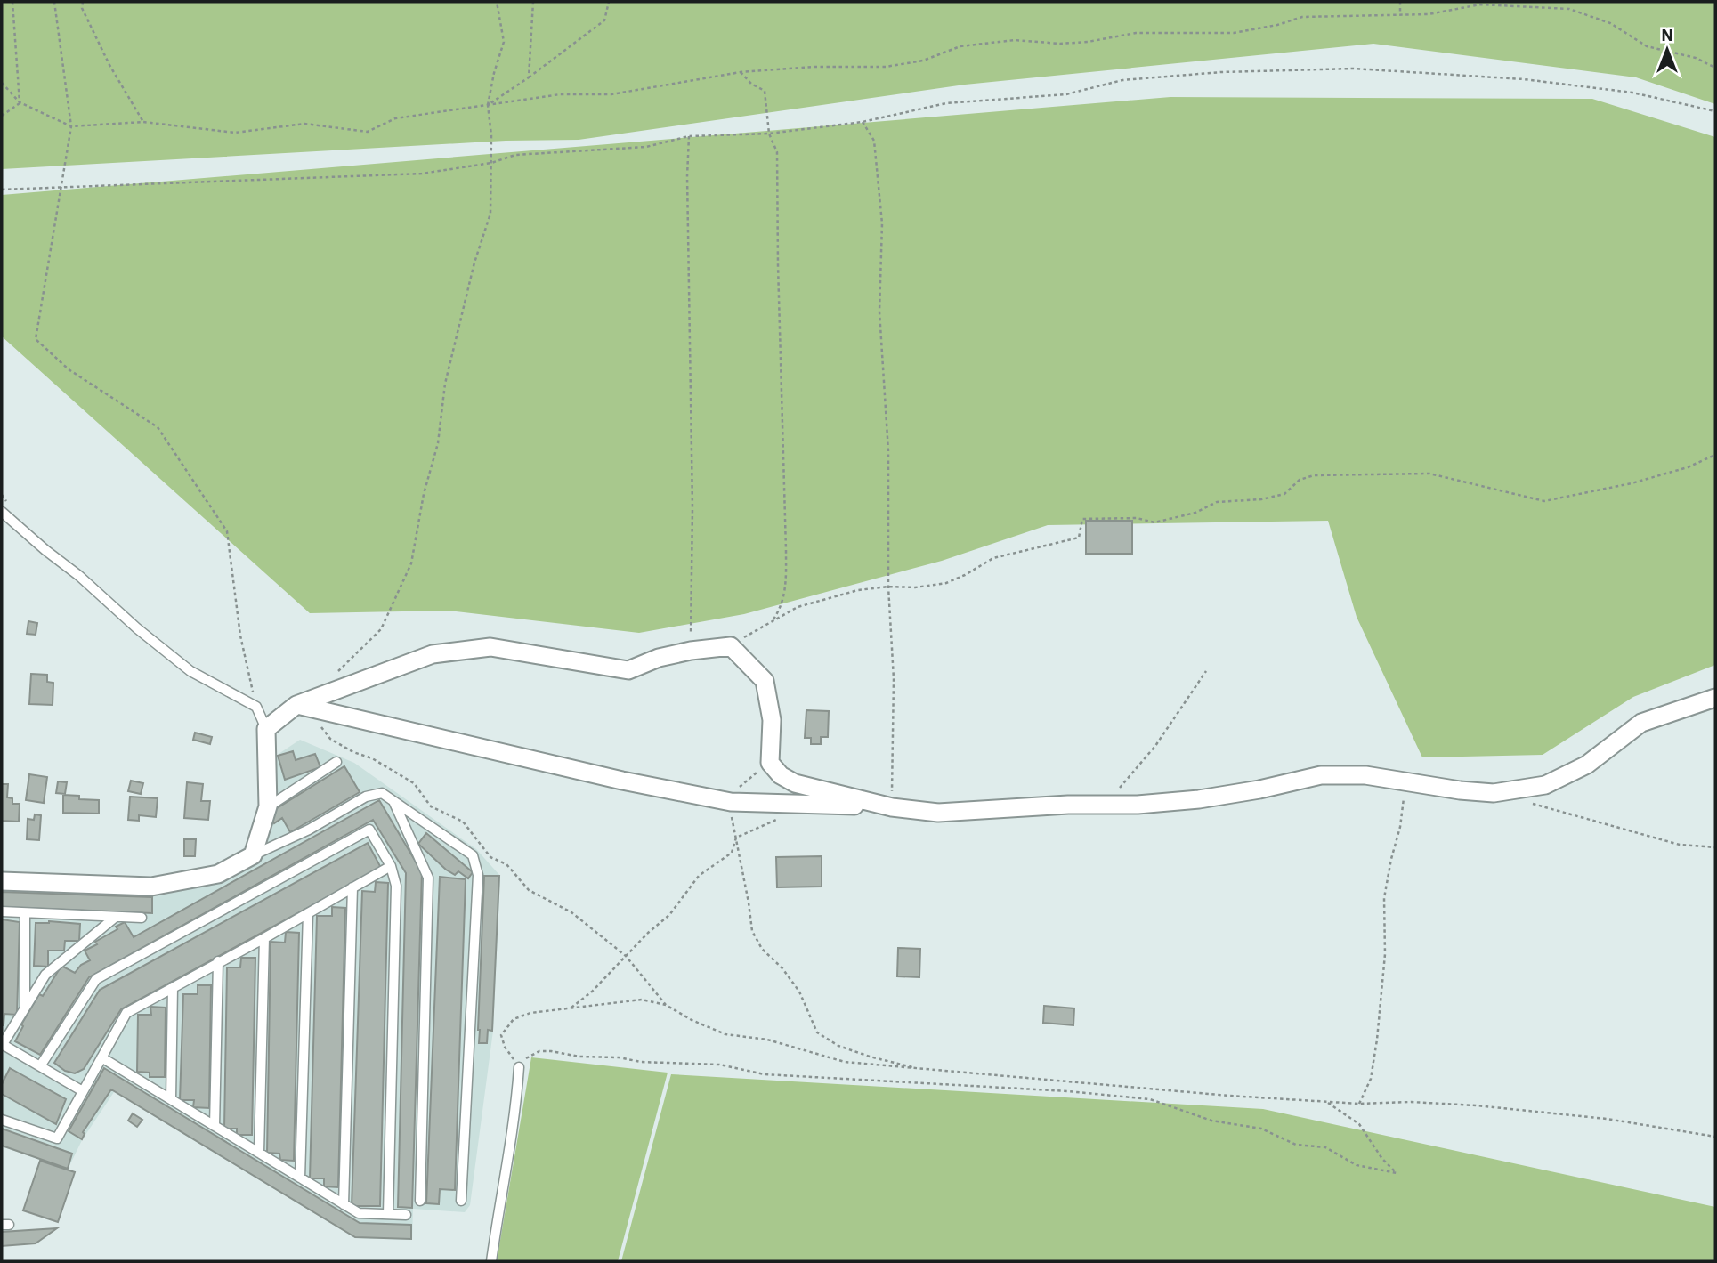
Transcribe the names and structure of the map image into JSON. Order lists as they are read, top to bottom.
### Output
{
  "north": "top"
}
